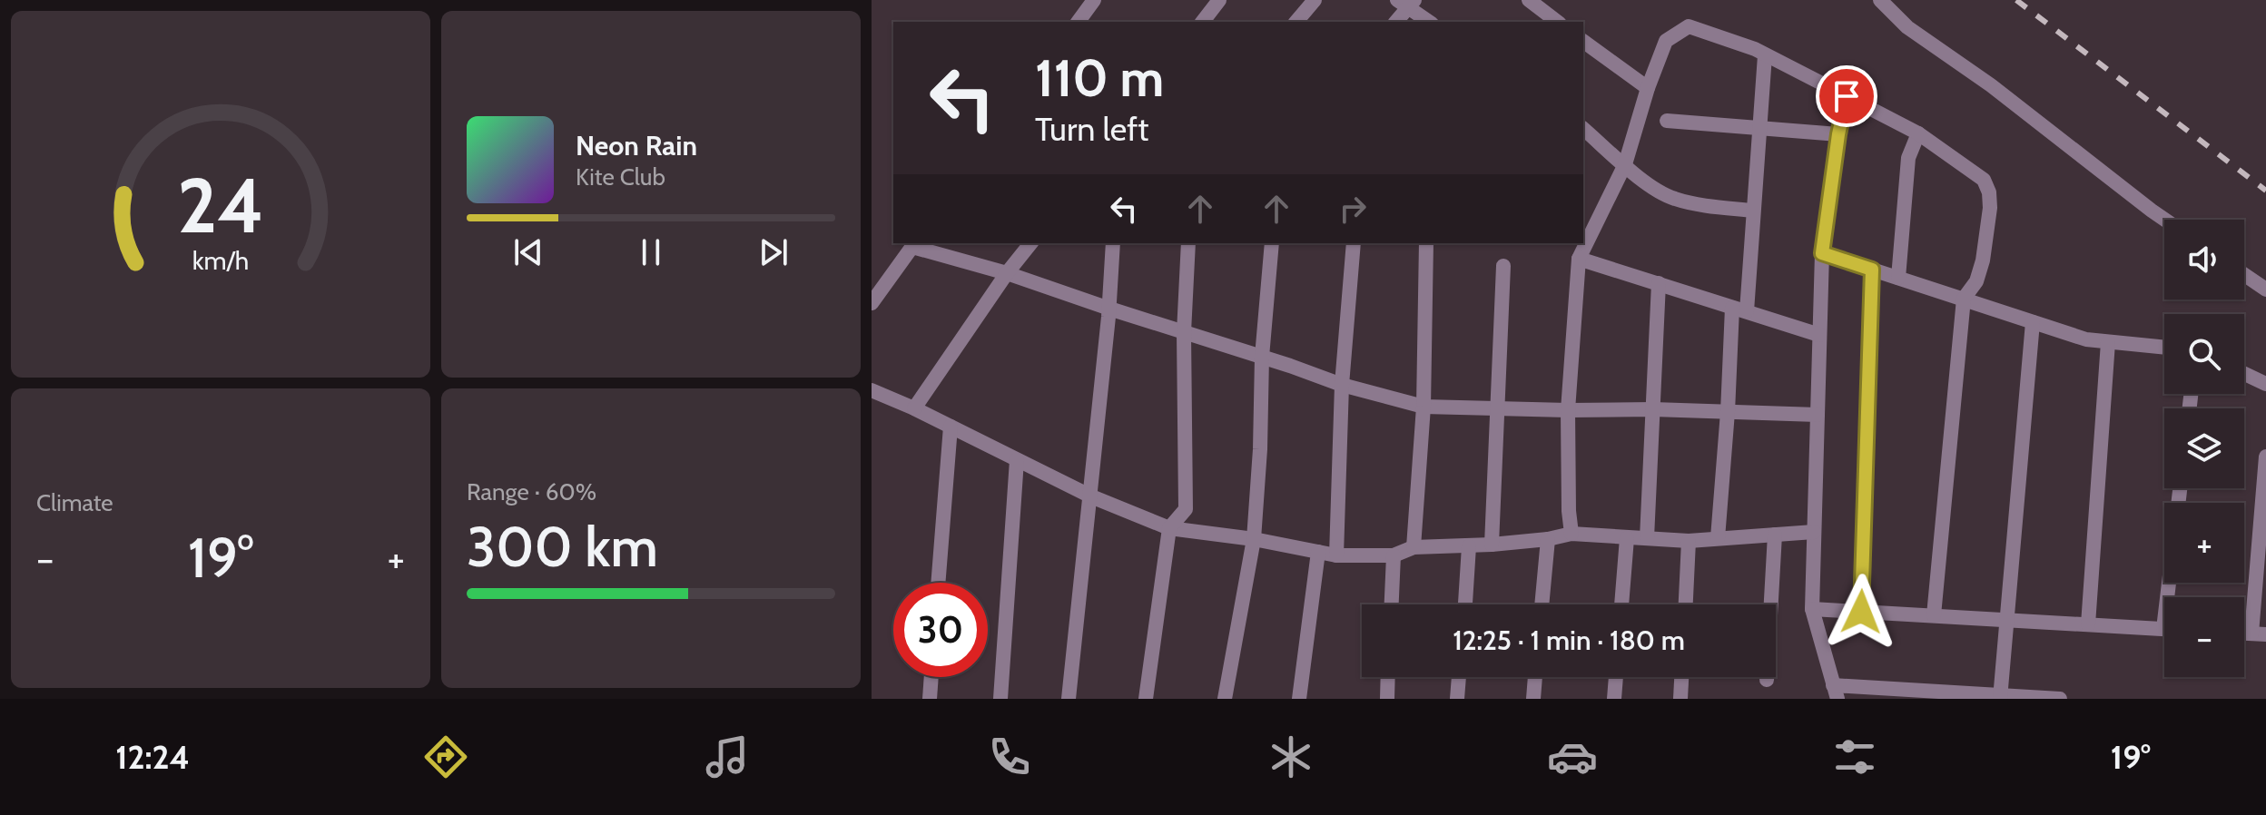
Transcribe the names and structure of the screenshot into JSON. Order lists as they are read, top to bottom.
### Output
{
  "page": {
    "turn": ["110 m", "Turn left"],
    "song": ["Neon Rain", "Kite Club"],
    "map_buttons": ["+", "−"],
    "tile": [
      "Climate",
      ["Range · 60%", "300 km"]
    ],
    "heat": ["−", "19°", "+"],
    "limit": "30",
    "trip": "12:25 · 1 min · 180 m",
    "tabs": ["12:24", "19°"],
    "gauge": ["24", "km/h"]
  }
}
